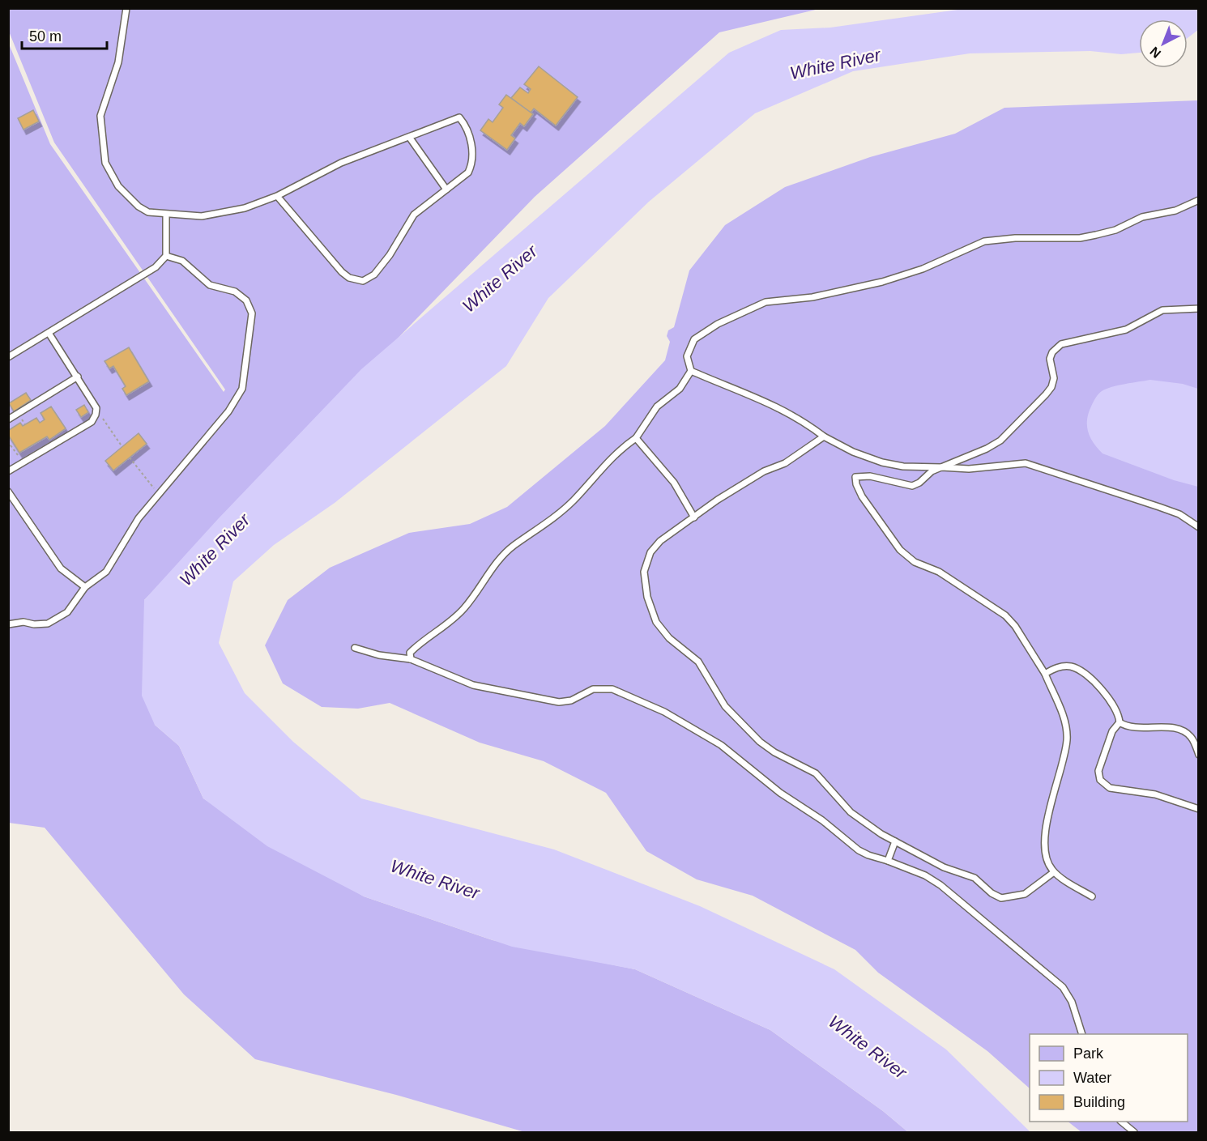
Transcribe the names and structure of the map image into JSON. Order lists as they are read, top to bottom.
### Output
{
  "water": ["White River"],
  "legend": ["Park", "Water", "Building"],
  "scale_bar": "50 m",
  "north": "bottom left"
}
